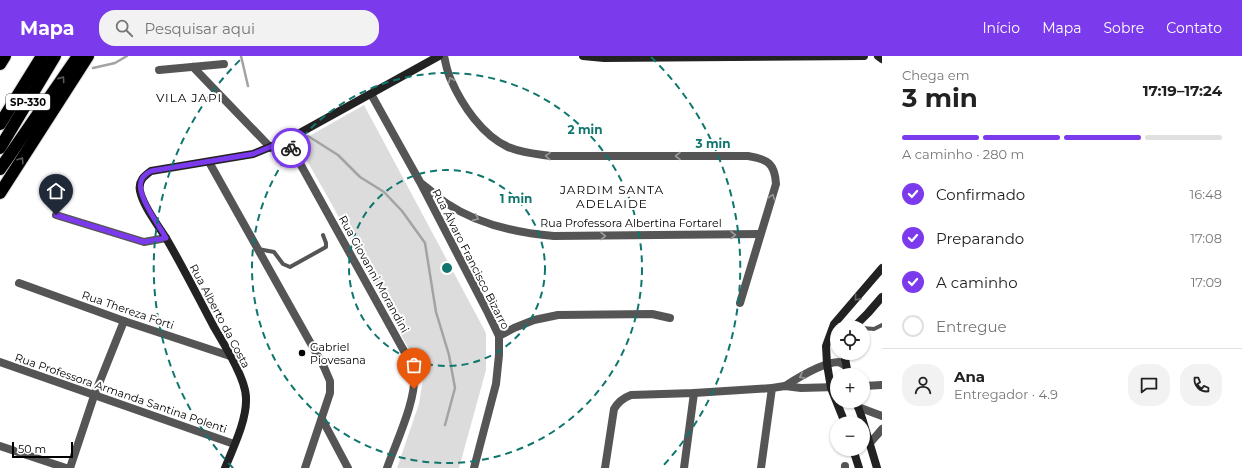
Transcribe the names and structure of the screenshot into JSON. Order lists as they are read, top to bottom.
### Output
{
  "streets": {
    "highway": ["SP-330"],
    "street": [
      "Rua Professora Albertina Fortarel",
      "Rua Álvaro Francisco Bizarro",
      "Rua Giovanni Morandini",
      "Rua Thereza Forti",
      "Rua Alberto da Costa",
      "Rua Professora Armanda Santina Polenti"
    ]
  },
  "crossings": [
    ["Rua Professora Albertina Fortarel", "Rua Álvaro Francisco Bizarro"],
    ["Rua Thereza Forti", "Rua Alberto da Costa"],
    ["Rua Alberto da Costa", "Rua Professora Armanda Santina Polenti"]
  ],
  "one_way": ["Rua Professora Albertina Fortarel"],
  "districts": ["VILA JAPI", "JARDIM SANTA ADELAIDE"],
  "places": ["Gabriel Piovesana"],
  "scale_bar": "50 m",
  "page": {
    "header": "Mapa",
    "search": "Pesquisar aqui",
    "nav": [
      "Início",
      "Mapa",
      "Sobre",
      "Contato"
    ],
    "heading": ["3 min", "Chega em", "17:19–17:24"],
    "panel": ["Ana", "Entregador · 4.9"],
    "bar": "A caminho · 280 m",
    "list": [
      ["Confirmado", "16:48"],
      ["Preparando", "17:08"],
      ["A caminho", "17:09"],
      "Entregue"
    ],
    "map_buttons": ["+", "−"],
    "scale": "50 m"
  },
  "rings": ["2 min", "3 min", "1 min"]
}
